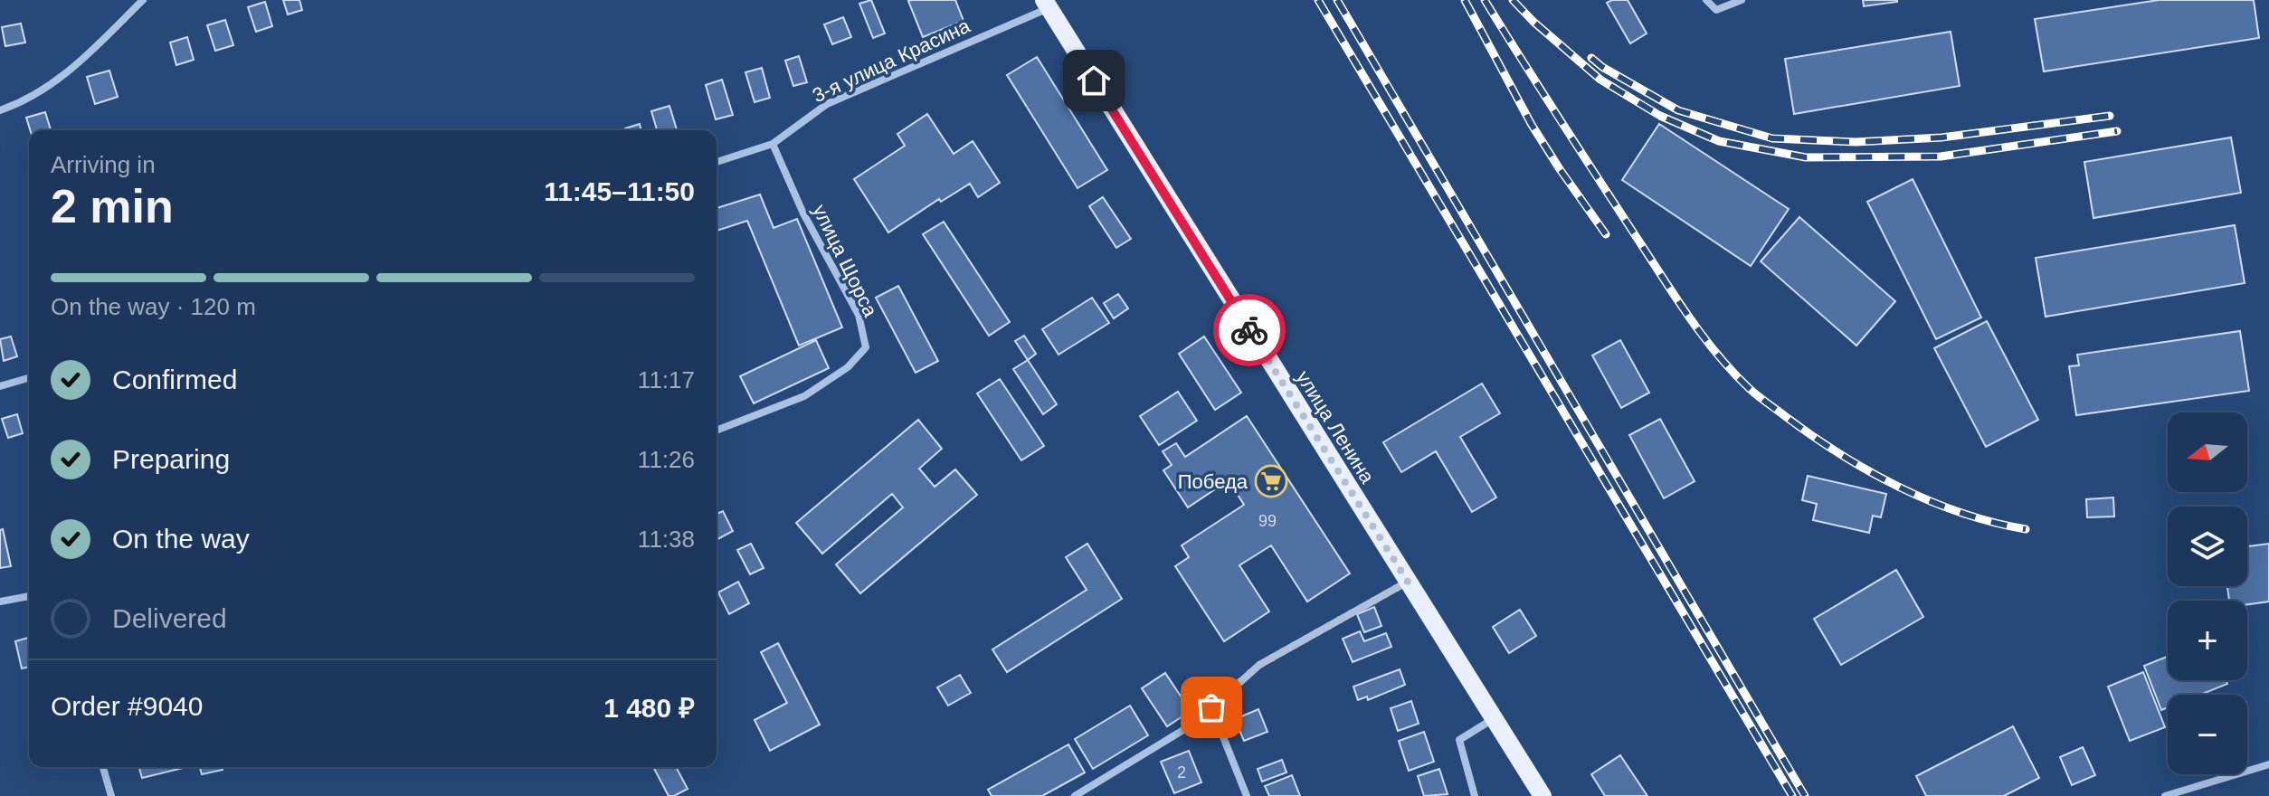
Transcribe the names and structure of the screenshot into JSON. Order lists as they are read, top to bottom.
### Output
{
  "streets": {
    "main road": ["улица Ленина"],
    "street": ["3-я улица Красина", "улица Щорса"]
  },
  "crossings": [
    ["3-я улица Красина", "улица Щорса"],
    ["3-я улица Красина", "улица Ленина"]
  ],
  "places": {
    "supermarket": ["Победа"]
  },
  "house_numbers": ["99", "2"],
  "north": "left",
  "page": {
    "heading": ["2 min", "Arriving in", "11:45–11:50"],
    "panel": ["Order #9040", "1 480 ₽"],
    "bar": "On the way · 120 m",
    "list": [
      ["Confirmed", "11:17"],
      ["Preparing", "11:26"],
      ["On the way", "11:38"],
      "Delivered"
    ],
    "map_buttons": ["+", "−"]
  }
}
